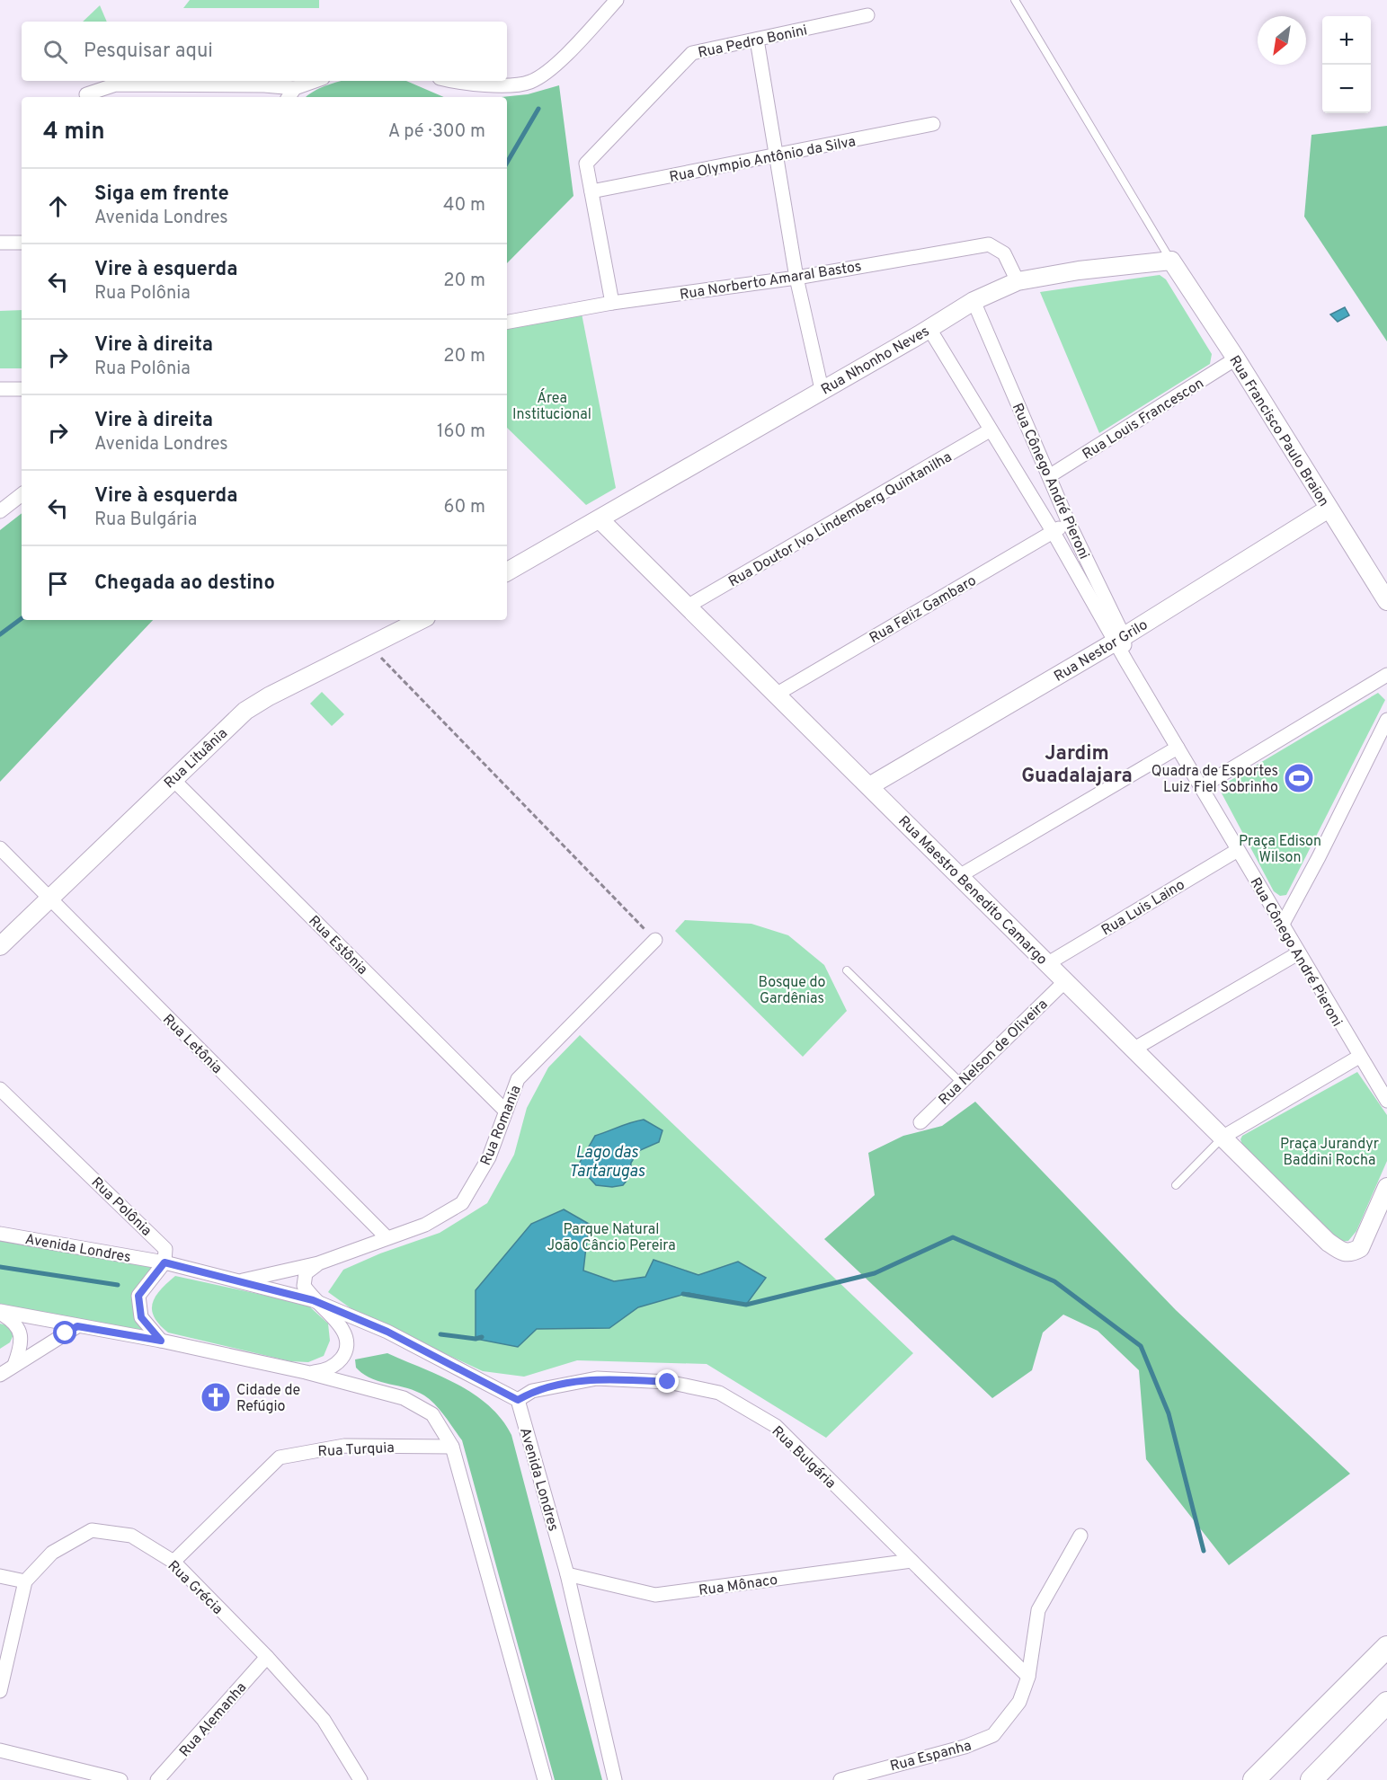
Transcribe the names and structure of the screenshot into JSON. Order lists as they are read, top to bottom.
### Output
{
  "streets": {
    "street": [
      "Rua Pedro Bonini",
      "Rua Olympio Antônio da Silva",
      "Rua Norberto Amaral Bastos",
      "Rua Nhonho Neves",
      "Rua Louis Francescon",
      "Rua Francisco Paulo Braion",
      "Rua Cônego André Pieroni",
      "Rua Doutor Ivo Lindemberg Quintanilha",
      "Rua Feliz Gambaro",
      "Rua Nestor Grilo",
      "Rua Lituânia",
      "Rua Maestro Benedito Camargo",
      "Rua Luis Laino",
      "Rua Estônia",
      "Rua Letônia",
      "Rua Nelson de Oliveira",
      "Rua Romania",
      "Rua Polônia",
      "Avenida Londres",
      "Rua Turquia",
      "Rua Bulgária",
      "Rua Mônaco",
      "Rua Grécia",
      "Rua Alemanha",
      "Rua Espanha"
    ]
  },
  "crossings": [
    ["Rua Pedro Bonini", "Rua Olympio Antônio da Silva"],
    ["Rua Norberto Amaral Bastos", "Rua Nhonho Neves"],
    ["Rua Nhonho Neves", "Rua Francisco Paulo Braion"],
    ["Rua Nhonho Neves", "Rua Cônego André Pieroni"],
    ["Rua Nhonho Neves", "Rua Maestro Benedito Camargo"],
    ["Rua Louis Francescon", "Rua Francisco Paulo Braion"],
    ["Rua Louis Francescon", "Rua Cônego André Pieroni"],
    ["Rua Francisco Paulo Braion", "Rua Nestor Grilo"],
    ["Rua Cônego André Pieroni", "Rua Doutor Ivo Lindemberg Quintanilha"],
    ["Rua Cônego André Pieroni", "Rua Feliz Gambaro"],
    ["Rua Cônego André Pieroni", "Rua Nestor Grilo"],
    ["Rua Cônego André Pieroni", "Rua Luis Laino"],
    ["Rua Doutor Ivo Lindemberg Quintanilha", "Rua Maestro Benedito Camargo"],
    ["Rua Feliz Gambaro", "Rua Maestro Benedito Camargo"],
    ["Rua Nestor Grilo", "Rua Maestro Benedito Camargo"],
    ["Rua Lituânia", "Rua Estônia"],
    ["Rua Lituânia", "Rua Letônia"],
    ["Rua Maestro Benedito Camargo", "Rua Luis Laino"],
    ["Rua Maestro Benedito Camargo", "Rua Nelson de Oliveira"],
    ["Rua Estônia", "Rua Romania"],
    ["Rua Letônia", "Rua Romania"],
    ["Rua Romania", "Avenida Londres"],
    ["Rua Polônia", "Avenida Londres"],
    ["Avenida Londres", "Rua Bulgária"],
    ["Avenida Londres", "Rua Mônaco"],
    ["Rua Turquia", "Rua Grécia"],
    ["Rua Bulgária", "Rua Mônaco"],
    ["Rua Bulgária", "Rua Espanha"],
    ["Rua Grécia", "Rua Alemanha"]
  ],
  "districts": ["Jardim Guadalajara"],
  "water": ["Lago das Tartarugas"],
  "parks": [
    "Área Institucional",
    "Praça Edison Wilson",
    "Bosque do Gardênias",
    "Praça Jurandyr Baddini Rocha",
    "Parque Natural João Câncio Pereira"
  ],
  "places": {
    "sports": ["Quadra de Esportes Luiz Fiel Sobrinho"],
    "church": ["Cidade de Refúgio"]
  },
  "north": "bottom left",
  "page": {
    "map_buttons": ["+", "−"],
    "search": "Pesquisar aqui",
    "heading": ["4 min", "A pé · 300 m"],
    "list": [
      ["Siga em frente", "Avenida Londres", "40 m"],
      ["Vire à esquerda", "Rua Polônia", "20 m"],
      ["Vire à direita", "Rua Polônia", "20 m"],
      ["Vire à direita", "Avenida Londres", "160 m"],
      ["Vire à esquerda", "Rua Bulgária", "60 m"],
      "Chegada ao destino"
    ]
  }
}
